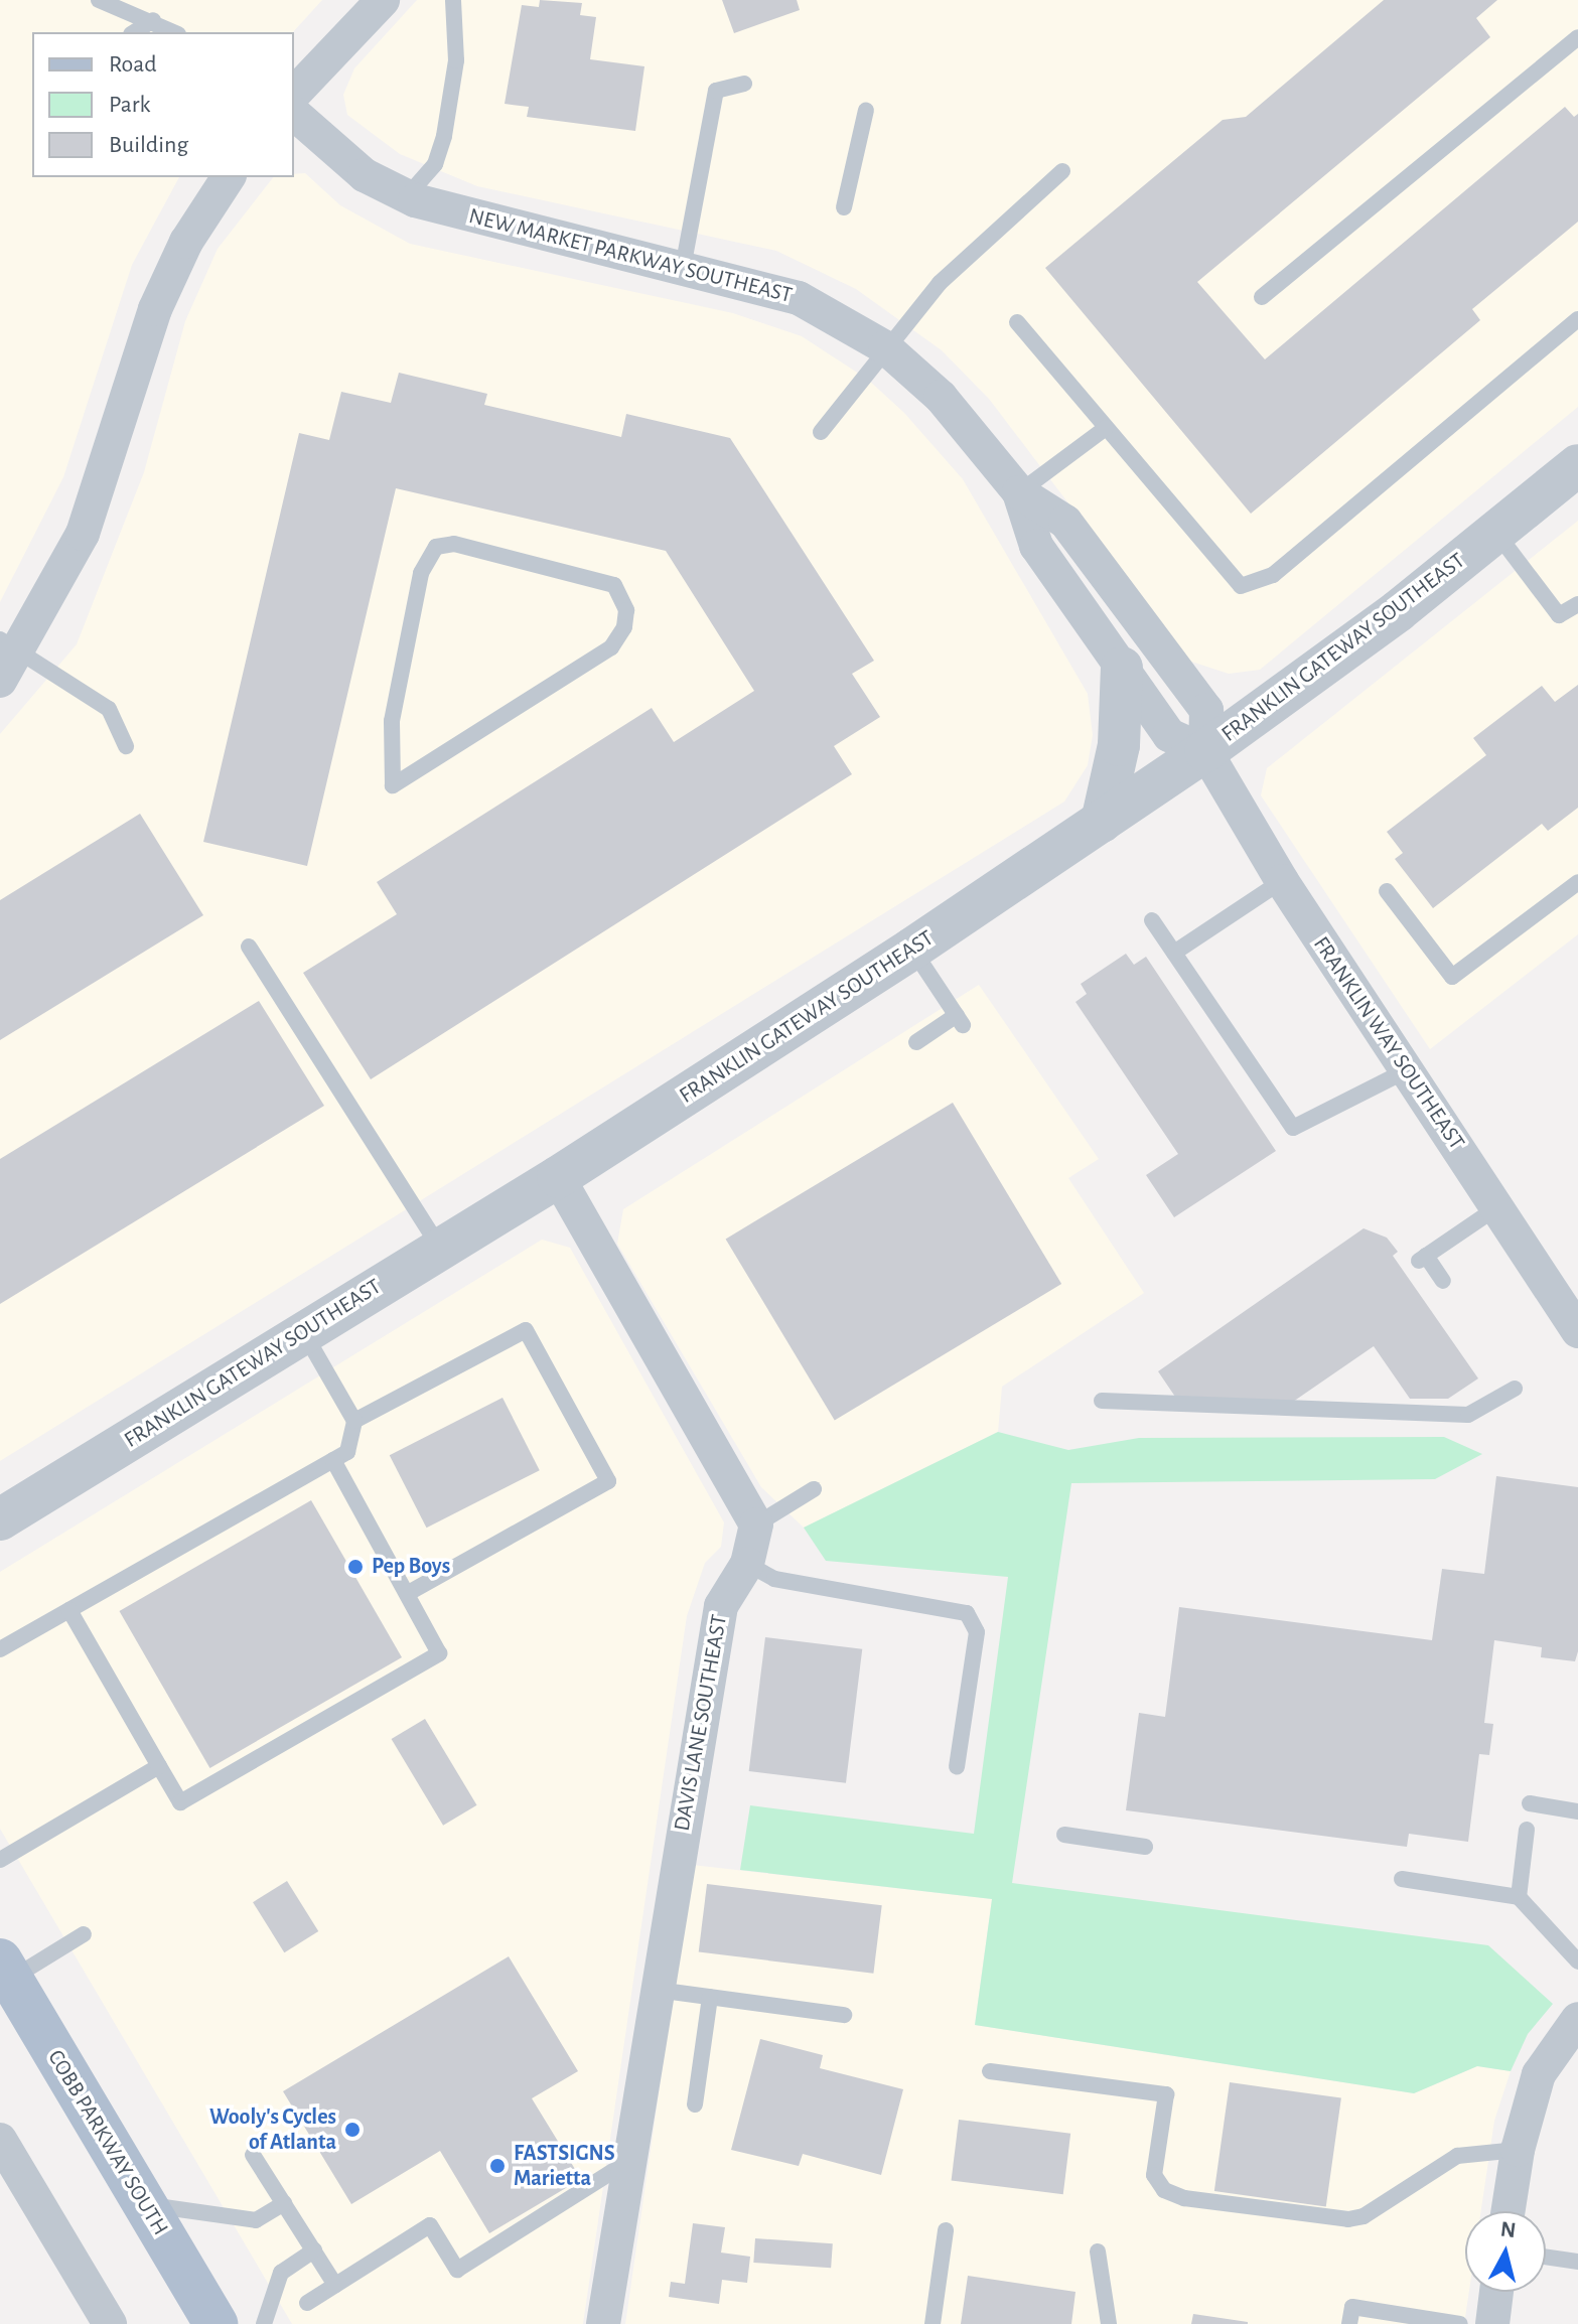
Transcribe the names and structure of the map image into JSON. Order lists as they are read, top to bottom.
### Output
{
  "streets": {
    "main road": ["COBB PARKWAY SOUTH"],
    "street": [
      "NEW MARKET PARKWAY SOUTHEAST",
      "FRANKLIN GATEWAY SOUTHEAST",
      "FRANKLIN WAY SOUTHEAST",
      "DAVIS LANE SOUTHEAST"
    ]
  },
  "crossings": [
    ["NEW MARKET PARKWAY SOUTHEAST", "FRANKLIN GATEWAY SOUTHEAST"],
    ["NEW MARKET PARKWAY SOUTHEAST", "FRANKLIN WAY SOUTHEAST"],
    ["FRANKLIN GATEWAY SOUTHEAST", "FRANKLIN WAY SOUTHEAST"]
  ],
  "places": ["Pep Boys", "Wooly's Cycles of Atlanta", "FASTSIGNS Marietta"],
  "legend": ["Road", "Park", "Building"],
  "north": "top"
}
